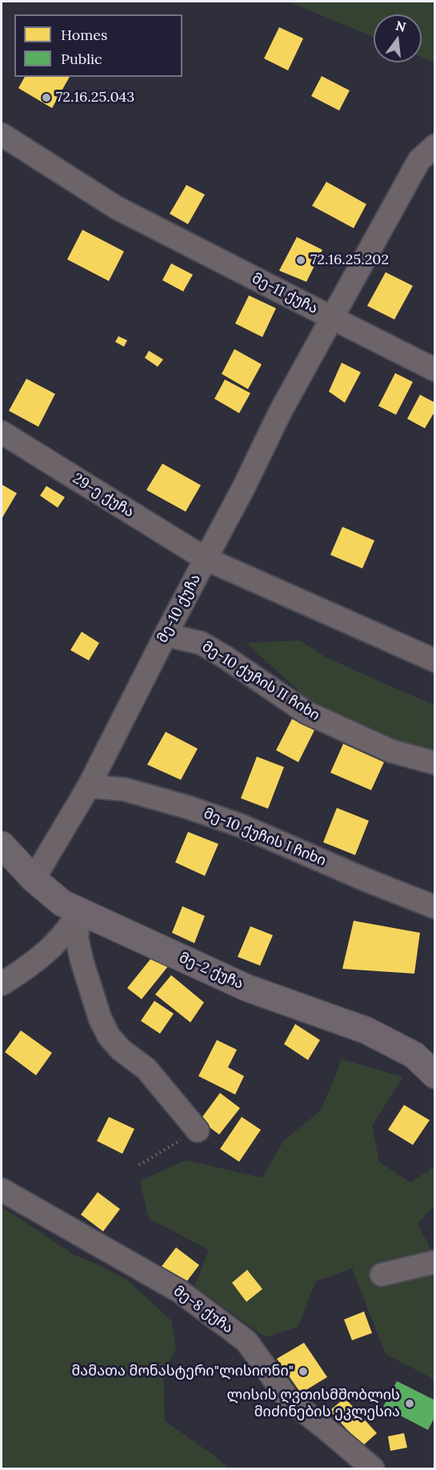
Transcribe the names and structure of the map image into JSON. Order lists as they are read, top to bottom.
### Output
{
  "streets": {
    "main road": ["მე-2 ქუჩა"],
    "street": [
      "მე-11 ქუჩა",
      "29-ე ქუჩა",
      "მე-10 ქუჩა",
      "მე-10 ქუჩის II ჩიხი",
      "მე-10 ქუჩის I ჩიხი",
      "მე-8 ქუჩა"
    ]
  },
  "crossings": [
    ["მე-11 ქუჩა", "29-ე ქუჩა"],
    ["მე-11 ქუჩა", "მე-10 ქუჩა"],
    ["29-ე ქუჩა", "მე-10 ქუჩა"],
    ["მე-10 ქუჩა", "მე-10 ქუჩის II ჩიხი"],
    ["მე-10 ქუჩა", "მე-10 ქუჩის I ჩიხი"],
    ["მე-10 ქუჩა", "მე-2 ქუჩა"]
  ],
  "places": [
    "72.16.25.043",
    "72.16.25.202",
    "მამათა მონასტერი\"ლისიონი\"",
    "ლისის ღვთისმშობლის მიძინების ეკლესია"
  ],
  "legend": ["Homes", "Public"],
  "north": "top"
}
